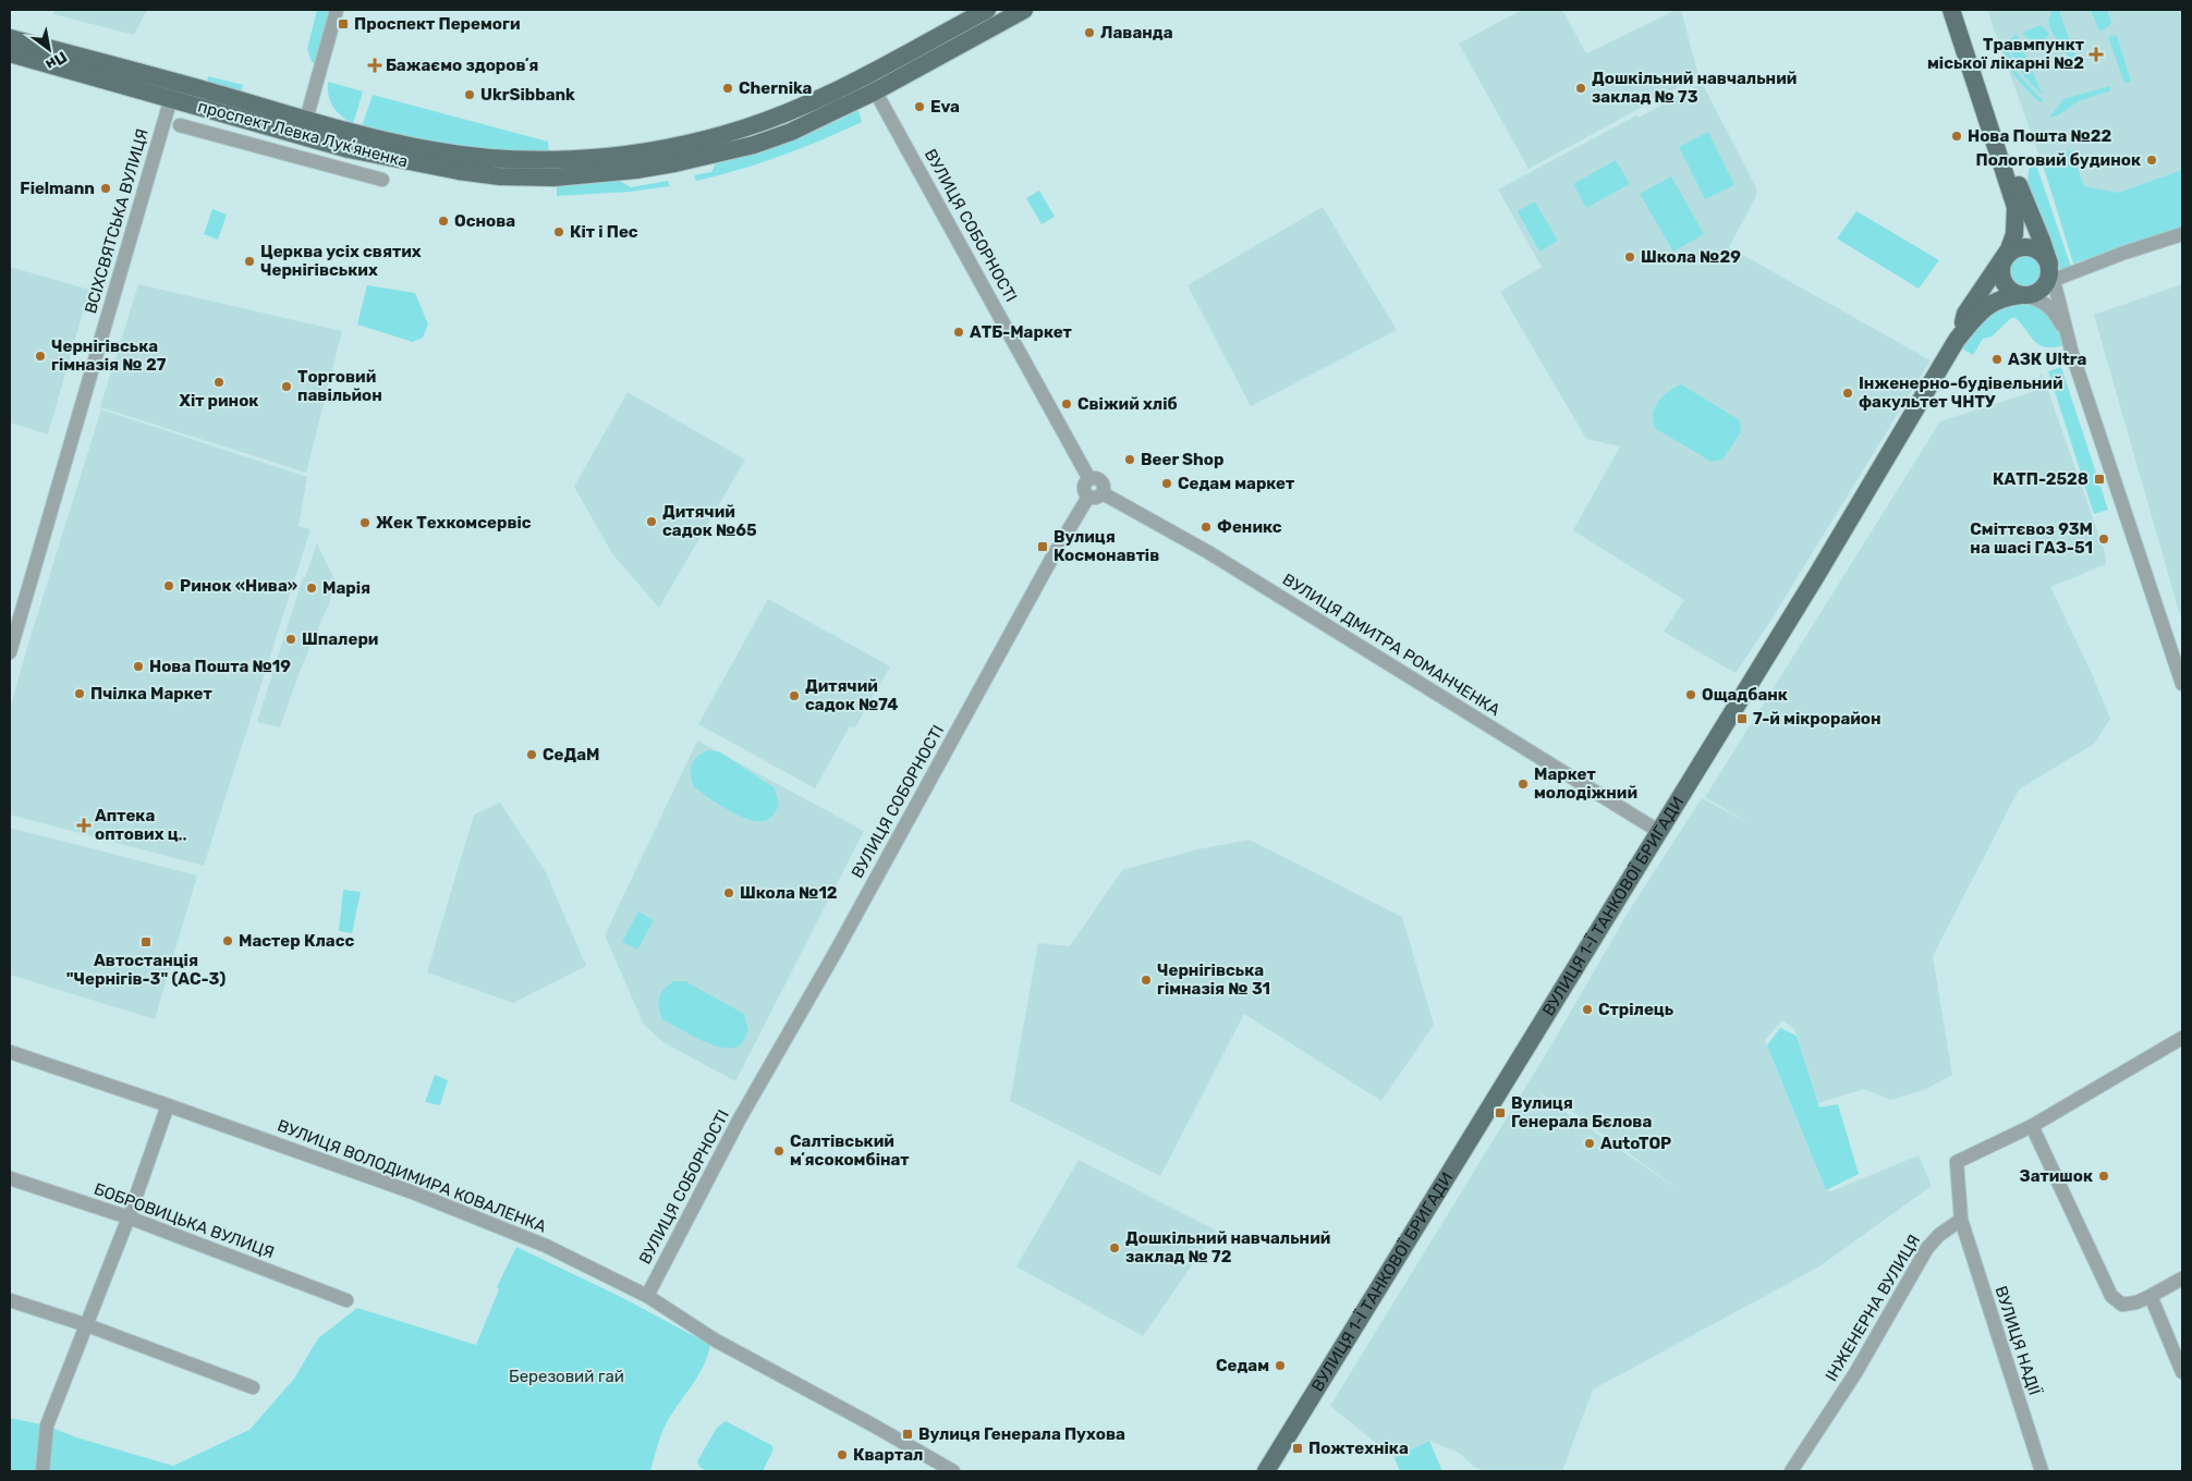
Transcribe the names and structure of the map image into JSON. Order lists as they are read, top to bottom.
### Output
{
  "streets": {
    "main road": ["проспект Левка Лукʼяненка", "ВУЛИЦЯ 1-Ї ТАНКОВОЇ БРИГАДИ"],
    "street": [
      "ВСІХСВЯТСЬКА ВУЛИЦЯ",
      "ВУЛИЦЯ СОБОРНОСТІ",
      "ВУЛИЦЯ ДМИТРА РОМАНЧЕНКА",
      "ВУЛИЦЯ ВОЛОДИМИРА КОВАЛЕНКА",
      "БОБРОВИЦЬКА ВУЛИЦЯ",
      "ІНЖЕНЕРНА ВУЛИЦЯ",
      "ВУЛИЦЯ НАДІЇ"
    ]
  },
  "crossings": [
    ["проспект Левка Лукʼяненка", "ВСІХСВЯТСЬКА ВУЛИЦЯ"],
    ["проспект Левка Лукʼяненка", "ВУЛИЦЯ СОБОРНОСТІ"],
    ["ВУЛИЦЯ СОБОРНОСТІ", "ВУЛИЦЯ ДМИТРА РОМАНЧЕНКА"],
    ["ВУЛИЦЯ СОБОРНОСТІ", "ВУЛИЦЯ ВОЛОДИМИРА КОВАЛЕНКА"],
    ["ВУЛИЦЯ ДМИТРА РОМАНЧЕНКА", "ВУЛИЦЯ 1-Ї ТАНКОВОЇ БРИГАДИ"],
    ["ІНЖЕНЕРНА ВУЛИЦЯ", "ВУЛИЦЯ НАДІЇ"]
  ],
  "parks": ["Березовий гай"],
  "places": {
    "transit": [
      "Проспект Перемоги",
      "КАТП-2528",
      "Вулиця Космонавтів",
      "7-й мікрорайон",
      "Автостанція \"Чернігів-3\" (АС-3)",
      "Вулиця Генерала Бєлова",
      "Вулиця Генерала Пухова",
      "Пожтехніка"
    ],
    "other": [
      "Лаванда",
      "Chernika",
      "Дошкільний навчальний заклад № 73",
      "UkrSibbank",
      "Eva",
      "Нова Пошта №22",
      "Пологовий будинок",
      "Fielmann",
      "Основа",
      "Кіт і Пес",
      "Школа №29",
      "Церква усіх святих Чернігівських",
      "АТБ-Маркет",
      "Чернігівська гімназія № 27",
      "АЗК Ultra",
      "Хіт ринок",
      "Торговий павільйон",
      "Інженерно-будівельний факультет ЧНТУ",
      "Свіжий хліб",
      "Beer Shop",
      "Седам маркет",
      "Дитячий садок №65",
      "Жек Техкомсервіс",
      "Феникс",
      "Сміттєвоз 93М на шасі ГАЗ-51",
      "Ринок «Нива»",
      "Марія",
      "Шпалери",
      "Нова Пошта №19",
      "Пчілка Маркет",
      "Ощадбанк",
      "Дитячий садок №74",
      "СеДаМ",
      "Маркет молодіжний",
      "Школа №12",
      "Мастер Класс",
      "Чернігівська гімназія № 31",
      "Стрілець",
      "AutoTOP",
      "Салтівський мʼясокомбінат",
      "Затишок",
      "Дошкільний навчальний заклад № 72",
      "Седам",
      "Квартал"
    ],
    "health": ["Травмпункт міської лікарні №2", "Бажаємо здоровʼя", "Аптека оптових ц‥"]
  },
  "north": "bottom right"
}
